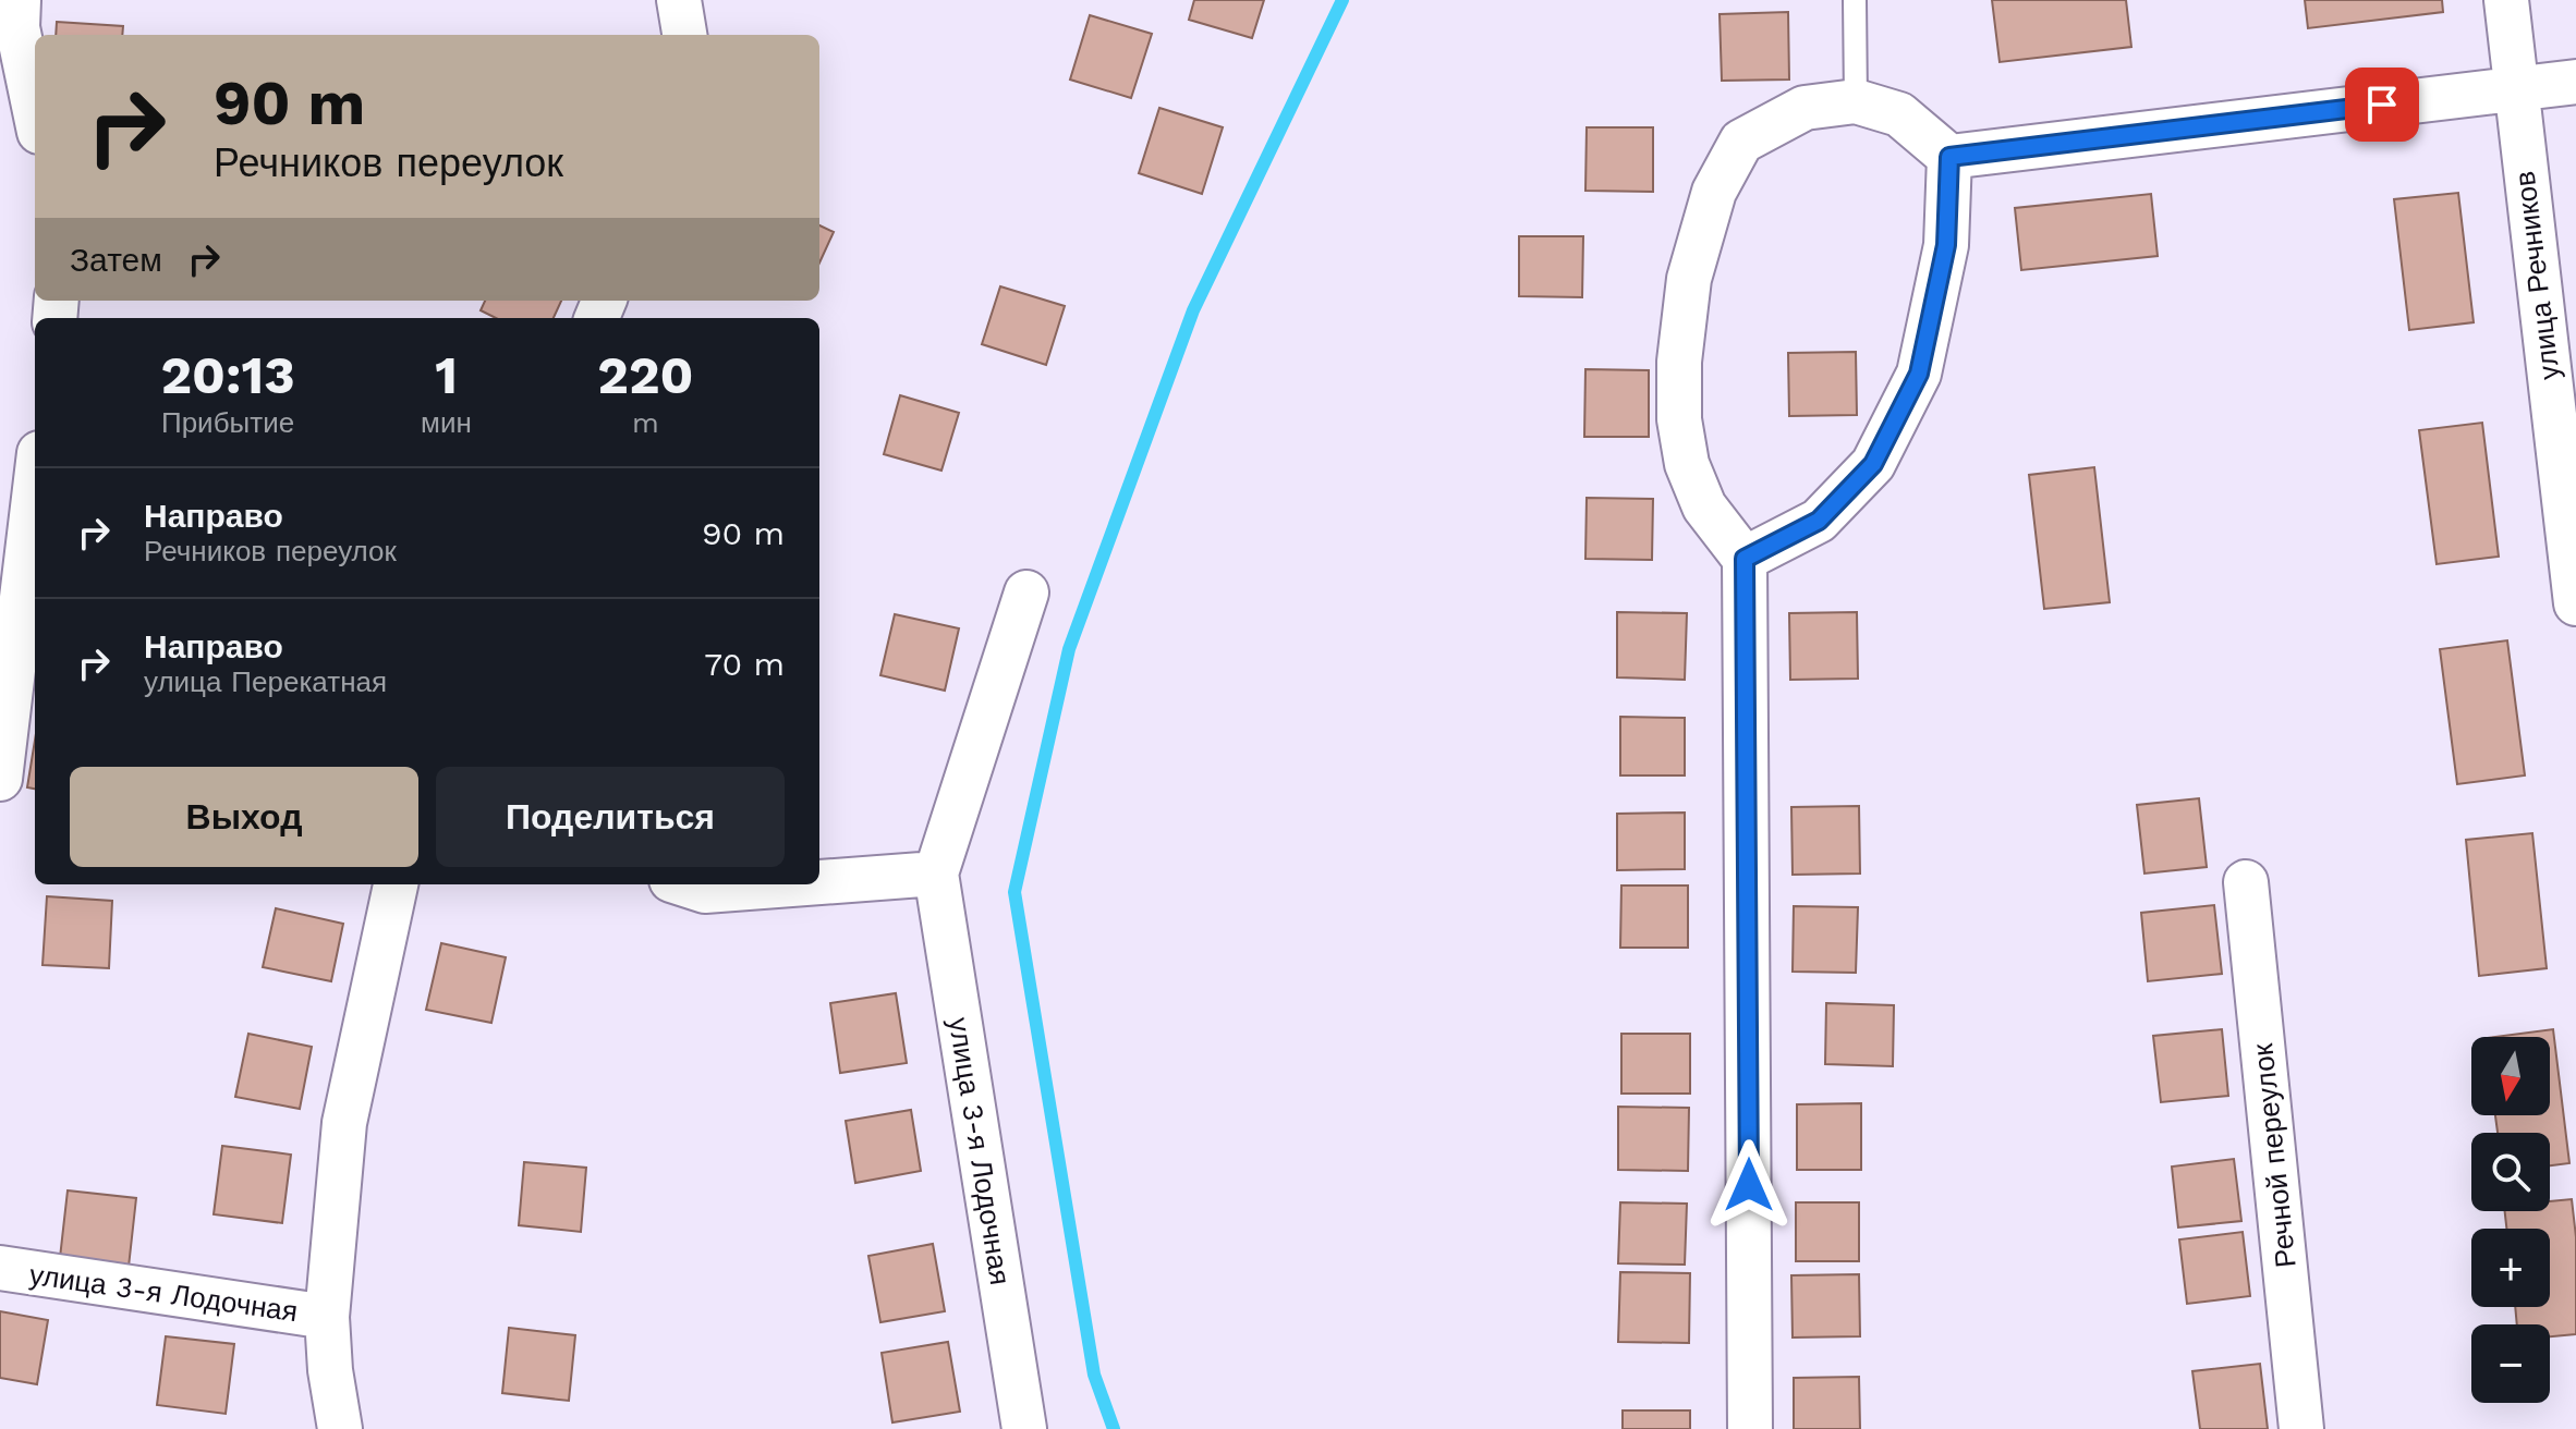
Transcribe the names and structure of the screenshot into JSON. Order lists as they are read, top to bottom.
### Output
{
  "streets": {
    "street": ["улица Речников", "улица 3-я Лодочная", "Речной переулок"]
  },
  "north": "bottom",
  "page": {
    "turn": ["90 m", "Речников переулок"],
    "then": "Затем",
    "eta": [
      "20:13",
      "Прибытие",
      "1",
      "мин",
      "220",
      "m"
    ],
    "list": [
      {
        "name": "Направо",
        "note": "Речников переулок",
        "value": "90 m"
      },
      {
        "name": "Направо",
        "note": "улица Перекатная",
        "value": "70 m"
      }
    ],
    "buttons": ["Выход", "Поделиться"],
    "map_buttons": ["+", "−"]
  }
}
